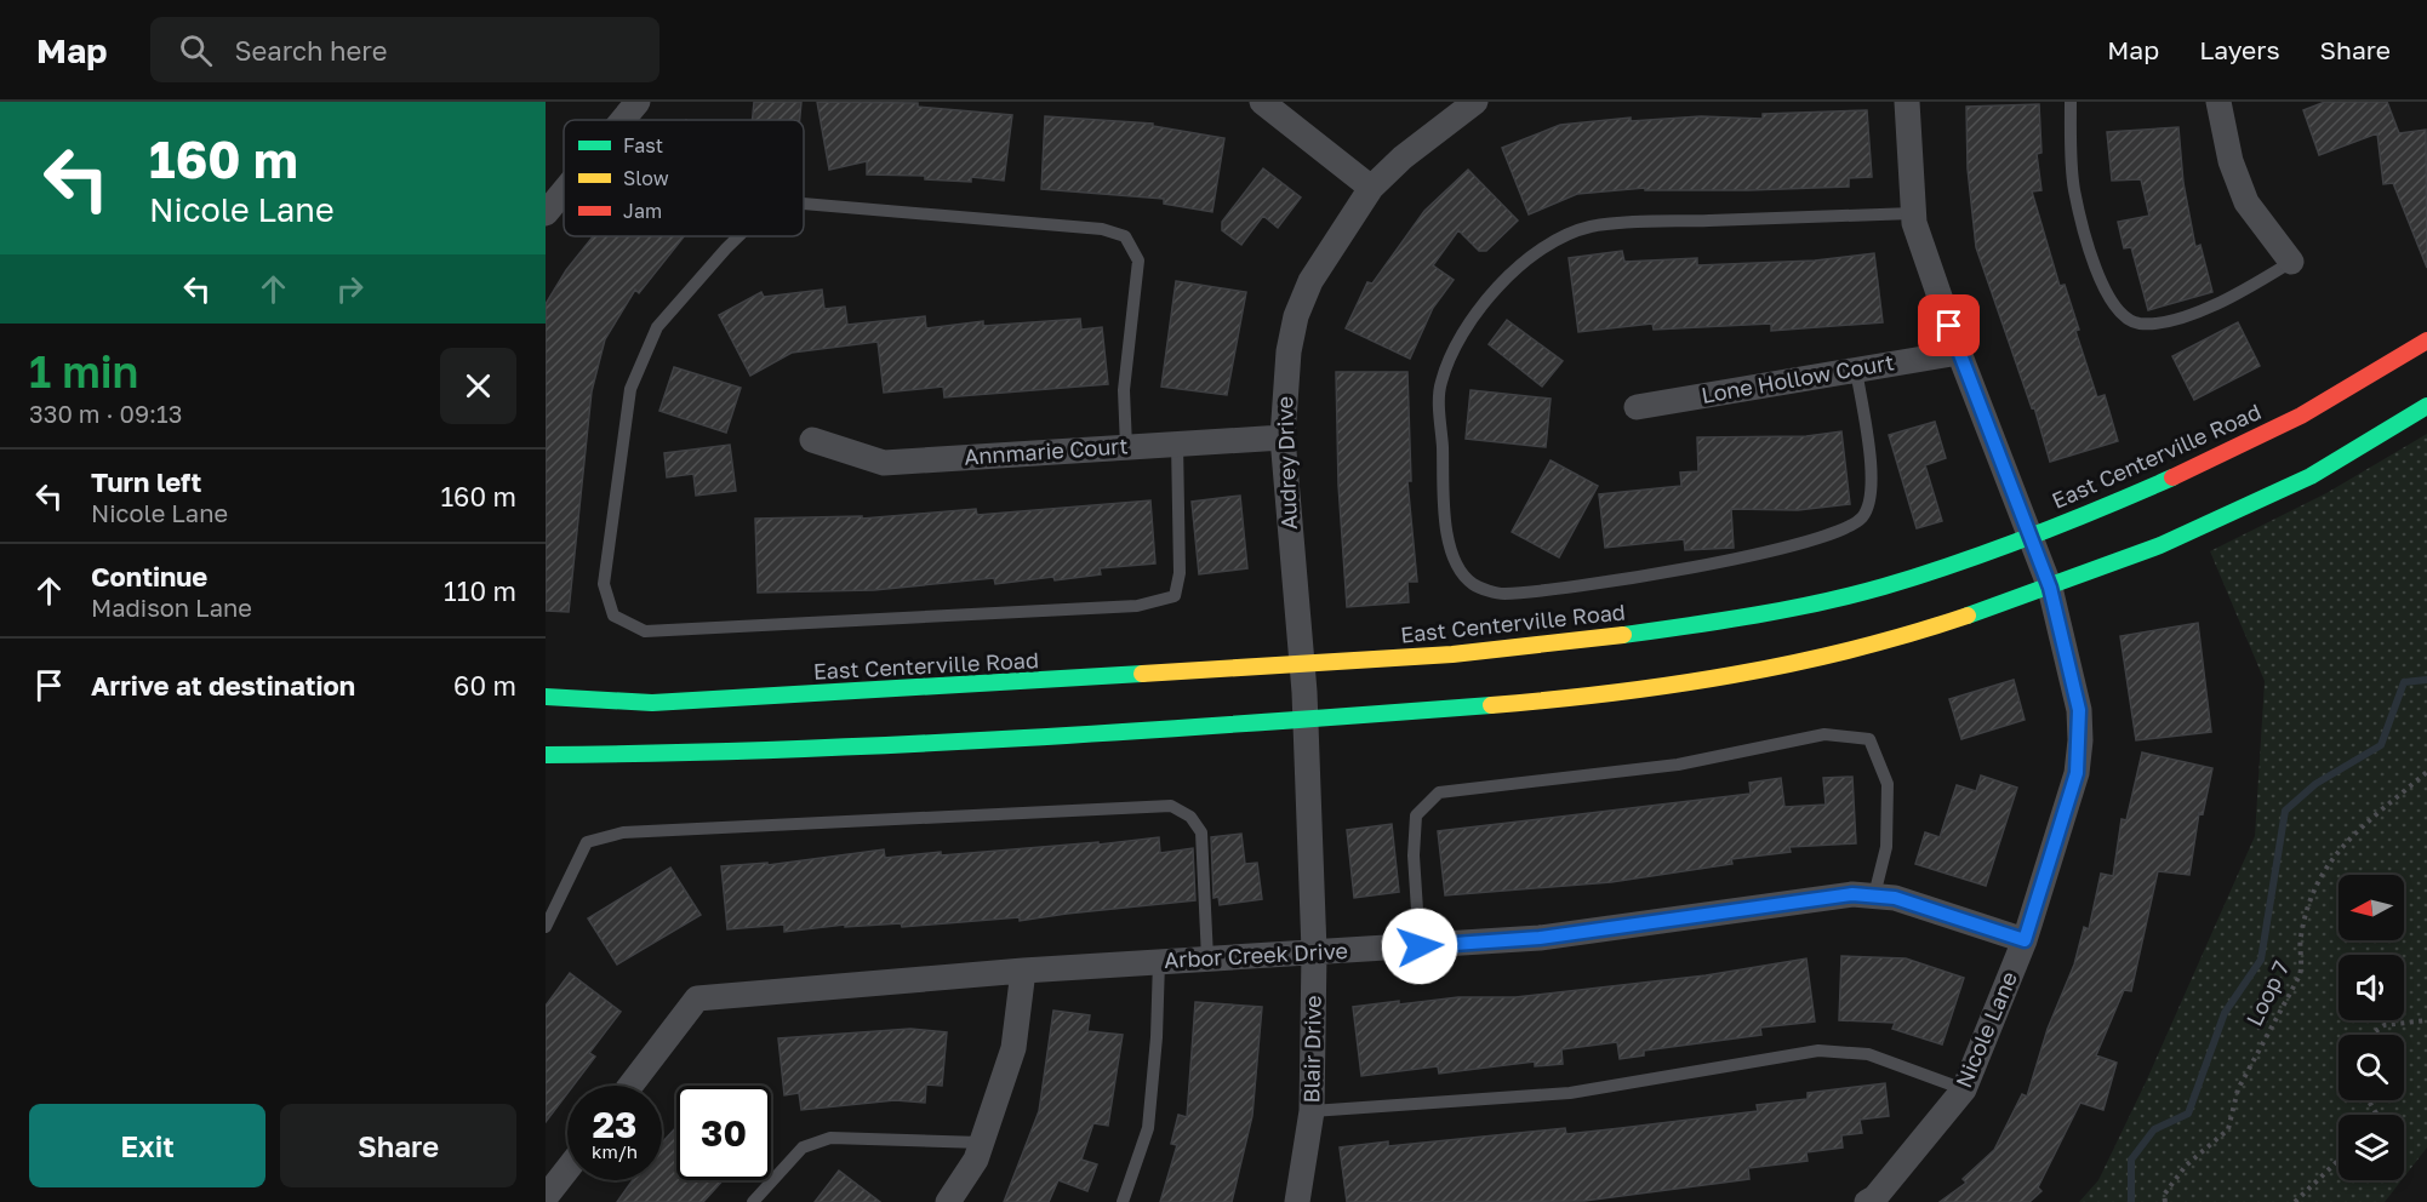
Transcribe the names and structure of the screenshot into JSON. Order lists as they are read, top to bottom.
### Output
{
  "streets": {
    "main road": ["East Centerville Road"],
    "street": [
      "Lone Hollow Court",
      "Annmarie Court",
      "Audrey Drive",
      "Arbor Creek Drive",
      "Nicole Lane",
      "Blair Drive"
    ],
    "path": ["Loop 7"]
  },
  "crossings": [
    ["Lone Hollow Court", "Nicole Lane"],
    ["Annmarie Court", "Audrey Drive"],
    ["East Centerville Road", "Audrey Drive"],
    ["East Centerville Road", "Nicole Lane"],
    ["Audrey Drive", "Blair Drive"],
    ["Arbor Creek Drive", "Nicole Lane"],
    ["Arbor Creek Drive", "Blair Drive"]
  ],
  "legend": ["Fast", "Slow", "Jam"],
  "north": "left",
  "page": {
    "header": "Map",
    "search": "Search here",
    "nav": ["Map", "Layers", "Share"],
    "turn": ["160 m", "Nicole Lane"],
    "heading": ["1 min", "330 m · 09:13"],
    "list": [
      {
        "name": "Turn left",
        "note": "Nicole Lane",
        "value": "160 m"
      },
      {
        "name": "Continue",
        "note": "Madison Lane",
        "value": "110 m"
      },
      {
        "name": "Arrive at destination",
        "value": "60 m"
      }
    ],
    "speed": "23 km/h",
    "limit": "30",
    "buttons": ["Exit", "Share"]
  }
}
